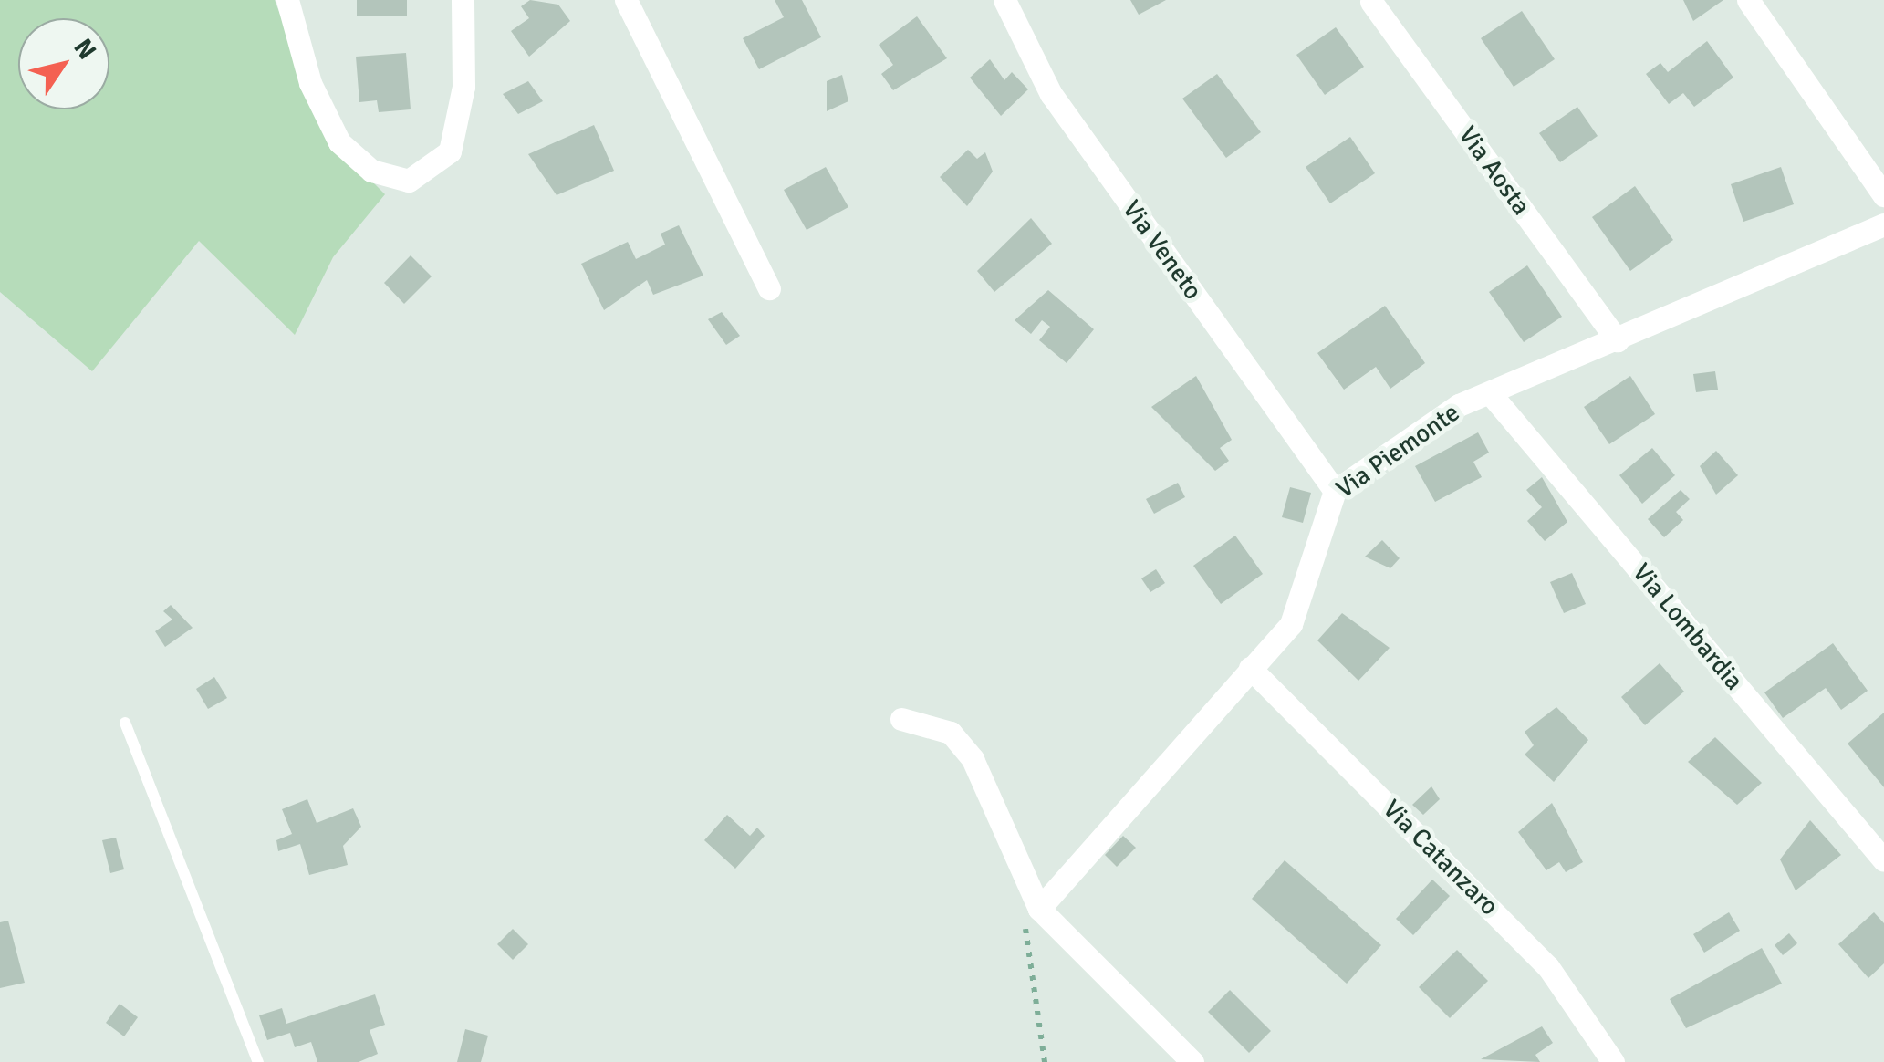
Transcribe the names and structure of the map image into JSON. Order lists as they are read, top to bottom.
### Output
{
  "streets": {
    "street": [
      "Via Aosta",
      "Via Veneto",
      "Via Piemonte",
      "Via Lombardia",
      "Via Catanzaro"
    ]
  },
  "crossings": [
    ["Via Aosta", "Via Piemonte"],
    ["Via Veneto", "Via Piemonte"],
    ["Via Piemonte", "Via Lombardia"],
    ["Via Piemonte", "Via Catanzaro"]
  ],
  "north": "top right"
}
